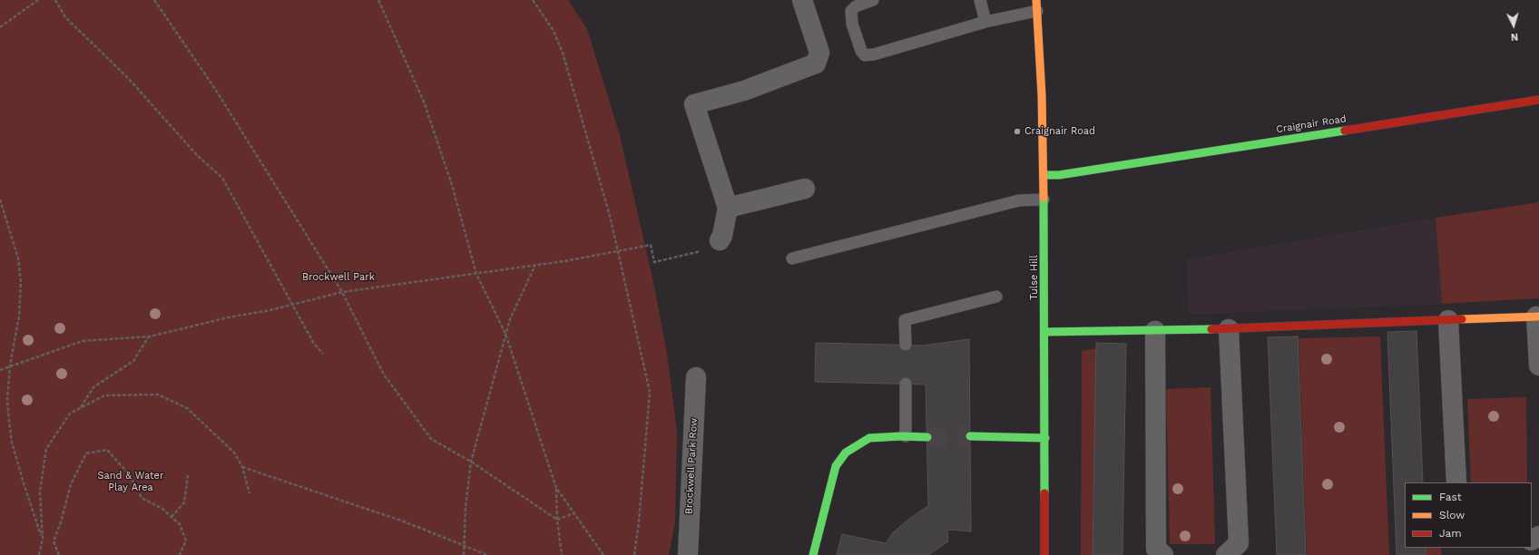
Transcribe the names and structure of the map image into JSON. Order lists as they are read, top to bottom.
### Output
{
  "streets": {
    "street": ["Craignair Road", "Tulse Hill", "Brockwell Park Row"]
  },
  "crossings": [
    ["Craignair Road", "Tulse Hill"]
  ],
  "parks": ["Brockwell Park", "Sand & Water Play Area"],
  "places": ["Craignair Road"],
  "legend": ["Fast", "Slow", "Jam"],
  "north": "bottom"
}
